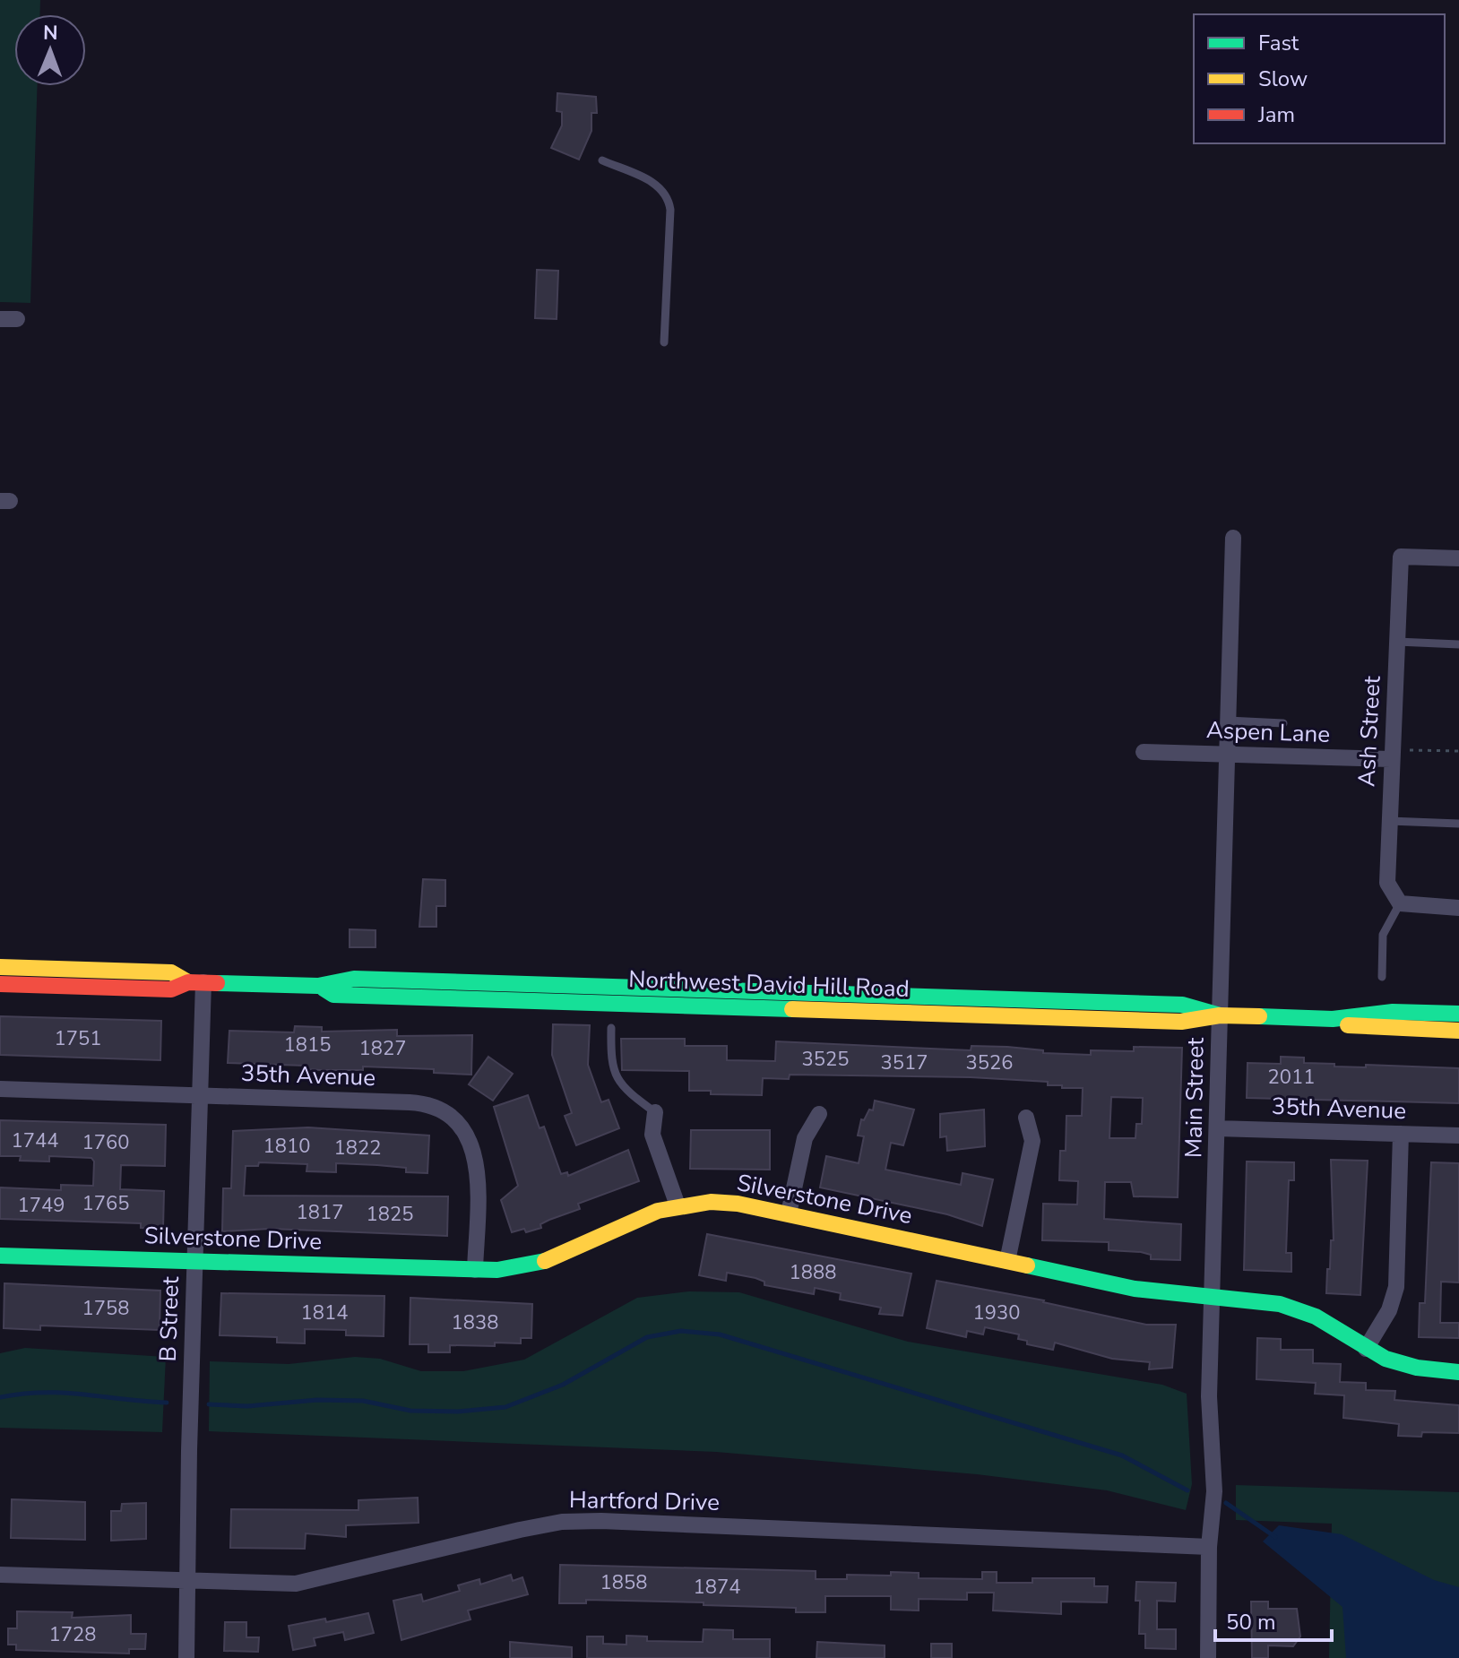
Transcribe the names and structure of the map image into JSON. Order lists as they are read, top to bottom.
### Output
{
  "streets": {
    "street": [
      "Ash Street",
      "Aspen Lane",
      "Northwest David Hill Road",
      "35th Avenue",
      "Main Street",
      "Silverstone Drive",
      "B Street",
      "Hartford Drive"
    ]
  },
  "crossings": [
    ["Ash Street", "Aspen Lane"],
    ["Aspen Lane", "Main Street"],
    ["Northwest David Hill Road", "Main Street"],
    ["Northwest David Hill Road", "B Street"],
    ["35th Avenue", "Main Street"],
    ["35th Avenue", "Silverstone Drive"],
    ["35th Avenue", "B Street"],
    ["Main Street", "Silverstone Drive"],
    ["Main Street", "Hartford Drive"],
    ["Silverstone Drive", "B Street"],
    ["B Street", "Hartford Drive"]
  ],
  "house_numbers": [
    "1751",
    "1815",
    "1827",
    "3525",
    "3517",
    "3526",
    "2011",
    "1744",
    "1760",
    "1810",
    "1822",
    "1765",
    "1749",
    "1817",
    "1825",
    "1888",
    "1758",
    "1814",
    "1930",
    "1838",
    "1858",
    "1874",
    "1728"
  ],
  "legend": ["Fast", "Slow", "Jam"],
  "scale_bar": "50 m",
  "north": "top"
}
